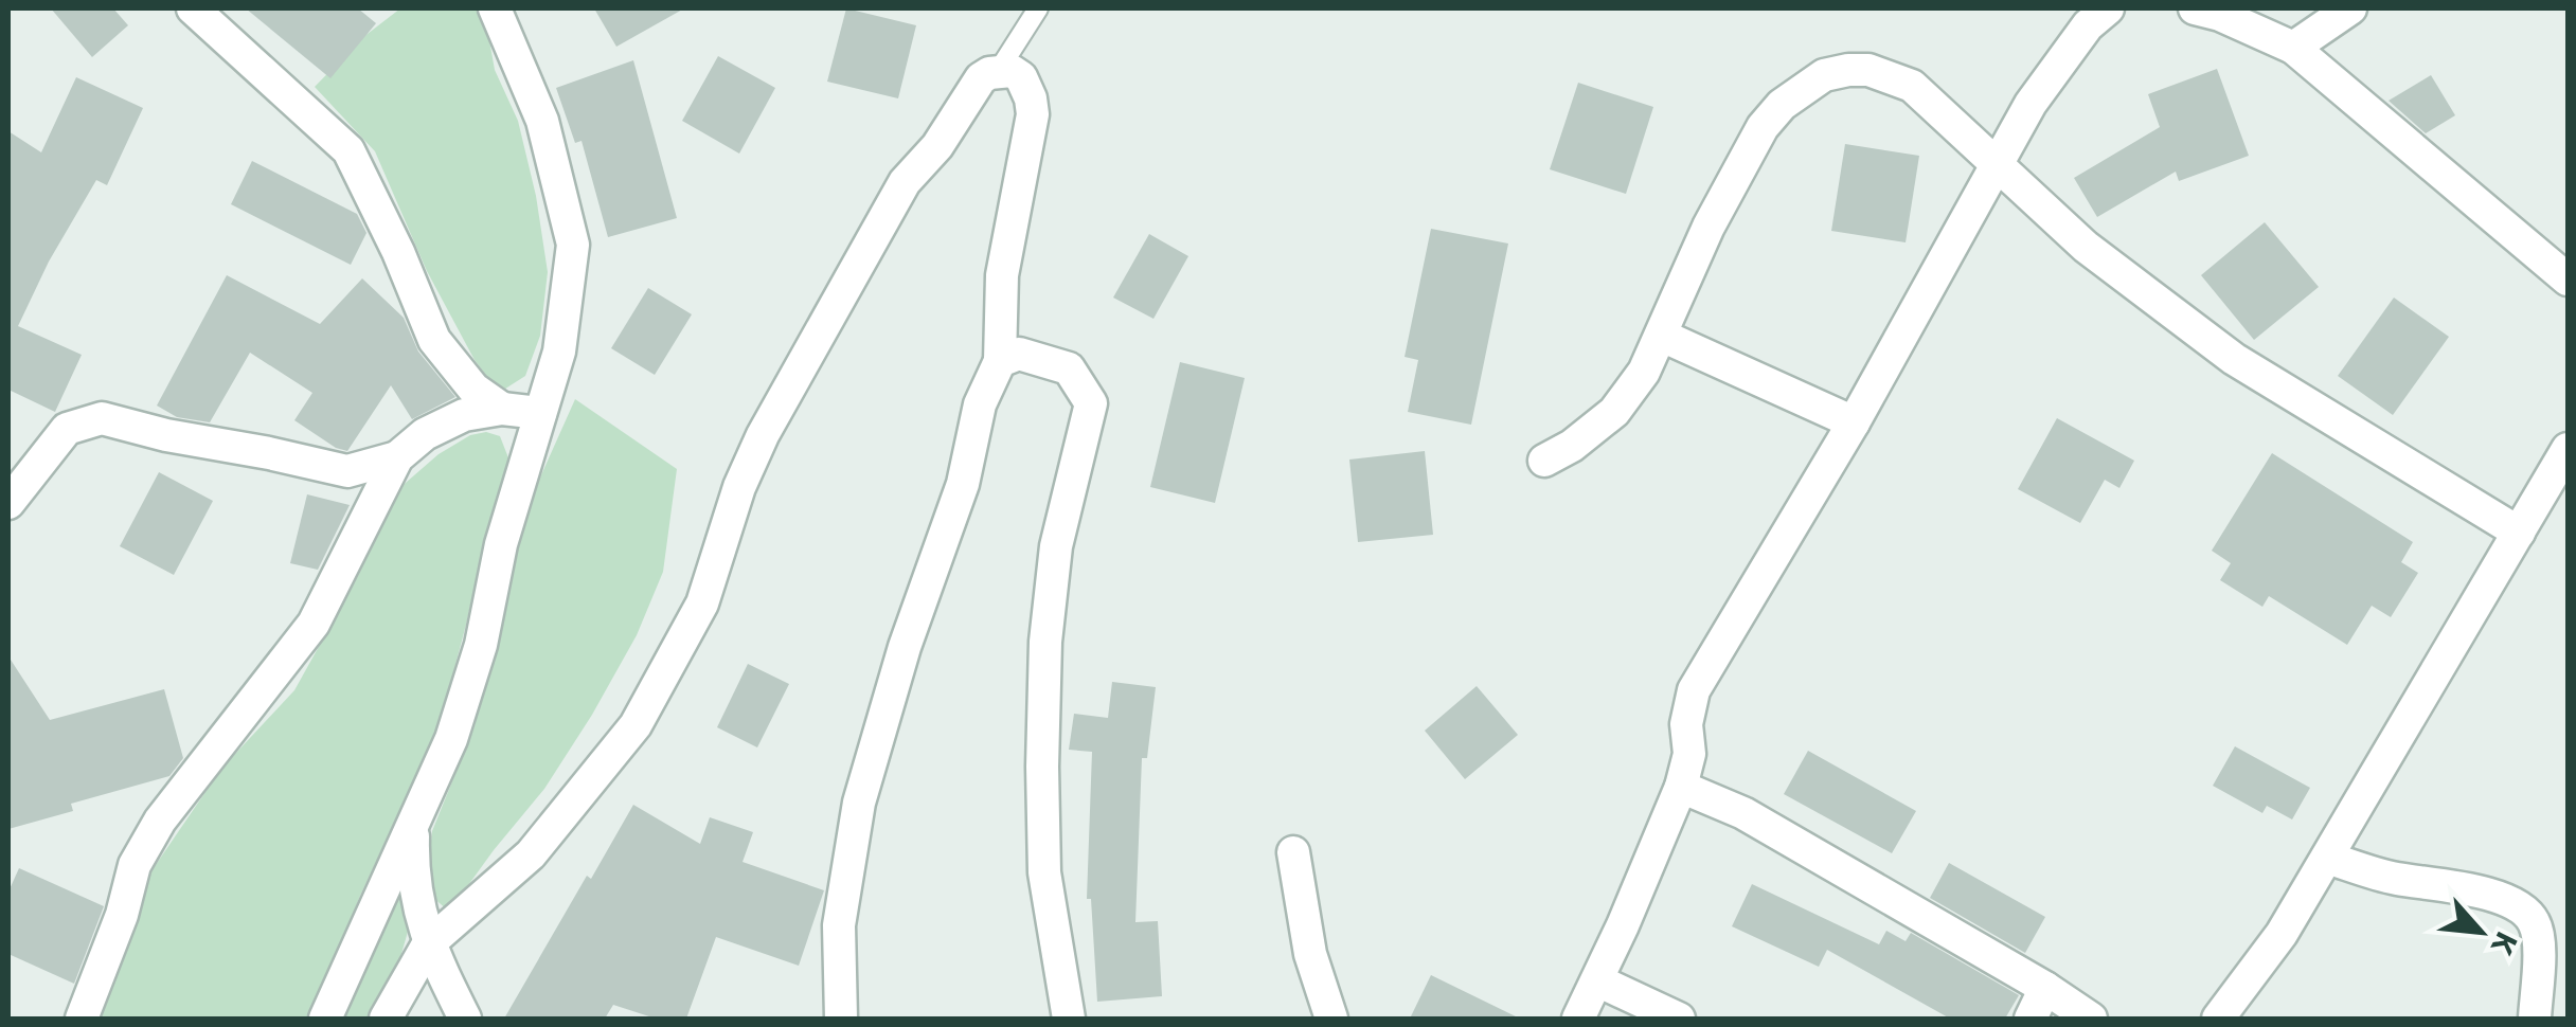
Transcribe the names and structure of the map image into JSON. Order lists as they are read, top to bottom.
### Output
{
  "north": "bottom right"
}
